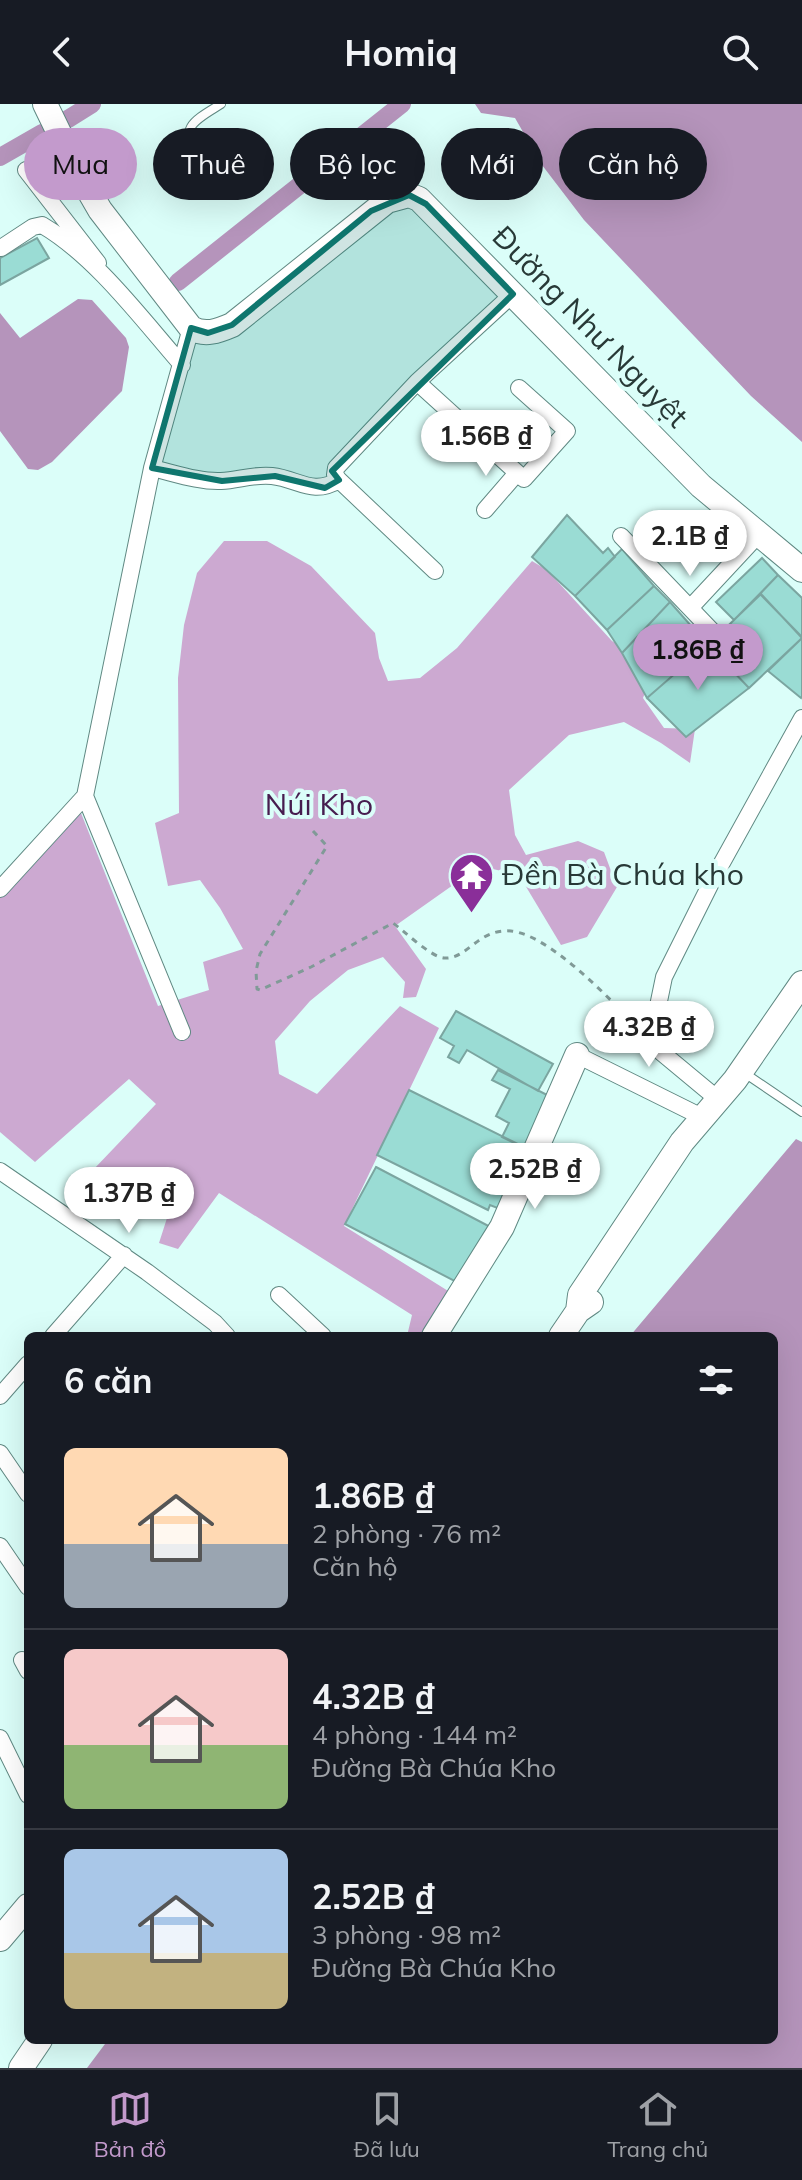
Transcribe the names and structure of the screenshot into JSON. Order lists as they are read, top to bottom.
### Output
{
  "streets": {
    "main road": ["Đường Như Nguyệt"]
  },
  "parks": ["Núi Kho"],
  "places": {
    "temple": ["Đền Bà Chúa kho"]
  },
  "page": {
    "header": "Homiq",
    "chip": [
      "Mua",
      "Thuê",
      "Bộ lọc",
      "Mới",
      "Căn hộ"
    ],
    "price": [
      "1.56B ₫",
      "2.1B ₫",
      "1.86B ₫",
      "4.32B ₫",
      "2.52B ₫",
      "1.37B ₫"
    ],
    "heading": "6 căn",
    "list": [
      {
        "name": "1.86B ₫",
        "note": "2 phòng · 76 m² · Căn hộ"
      },
      {
        "name": "4.32B ₫",
        "note": "4 phòng · 144 m² · Đường Bà Chúa Kho"
      },
      {
        "name": "2.52B ₫",
        "note": "3 phòng · 98 m² · Đường Bà Chúa Kho"
      }
    ],
    "tabs": ["Bản đồ", "Đã lưu", "Trang chủ"]
  }
}
